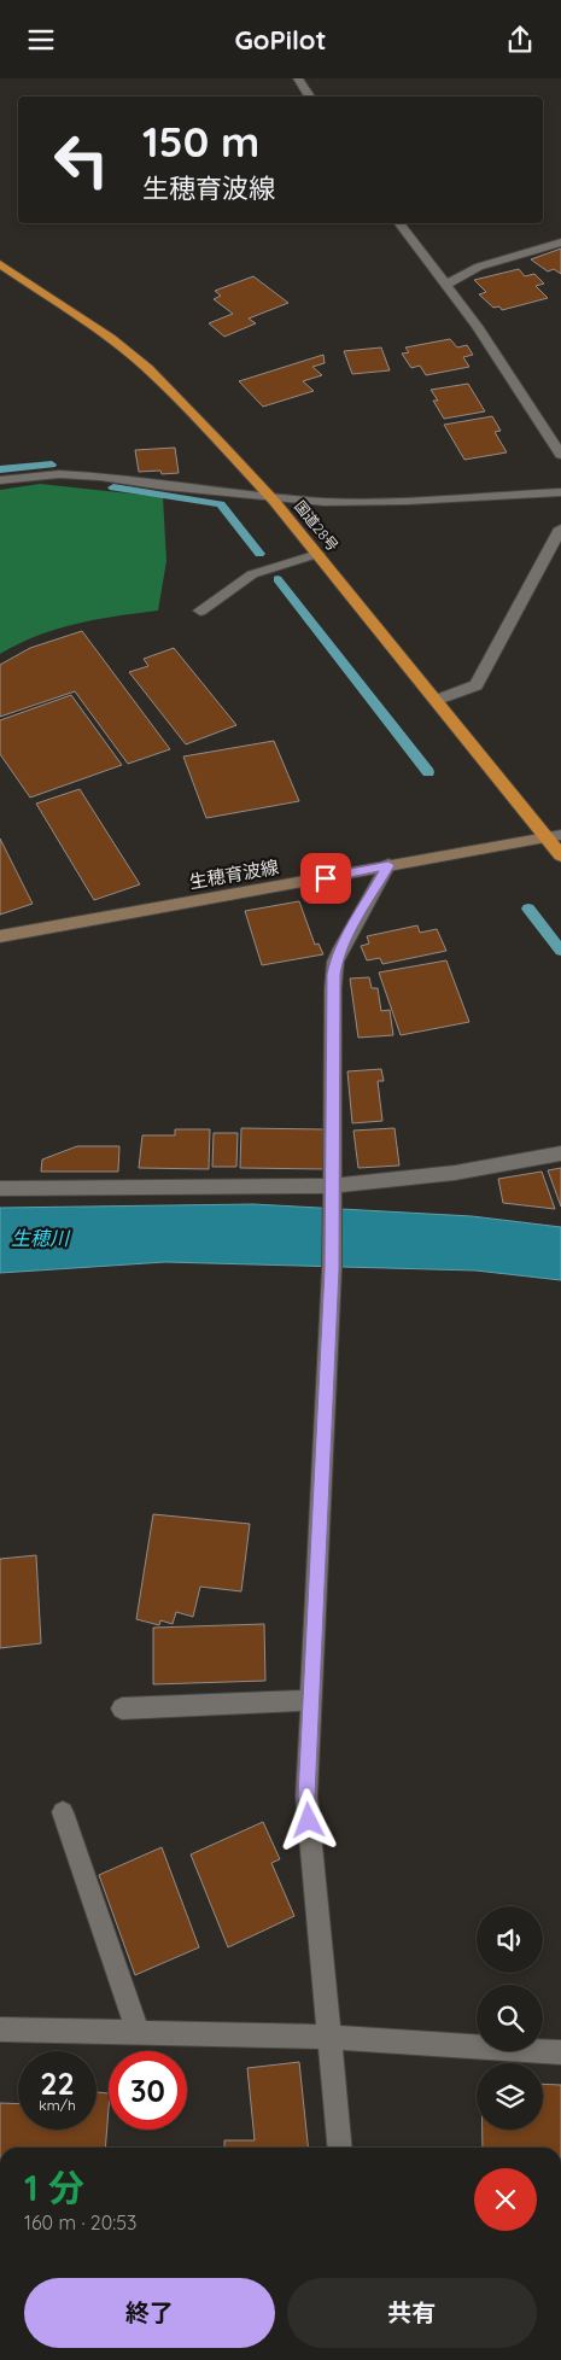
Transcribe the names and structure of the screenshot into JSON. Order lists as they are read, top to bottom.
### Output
{
  "streets": {
    "highway": ["国道28号"],
    "main road": ["生穂育波線"]
  },
  "crossings": [
    ["国道28号", "生穂育波線"]
  ],
  "water": ["生穂川"],
  "page": {
    "header": "GoPilot",
    "turn": ["150 m", "生穂育波線"],
    "speed": "22 km/h",
    "limit": "30",
    "heading": ["1 分", "160 m · 20:53"],
    "buttons": ["終了", "共有"]
  }
}
